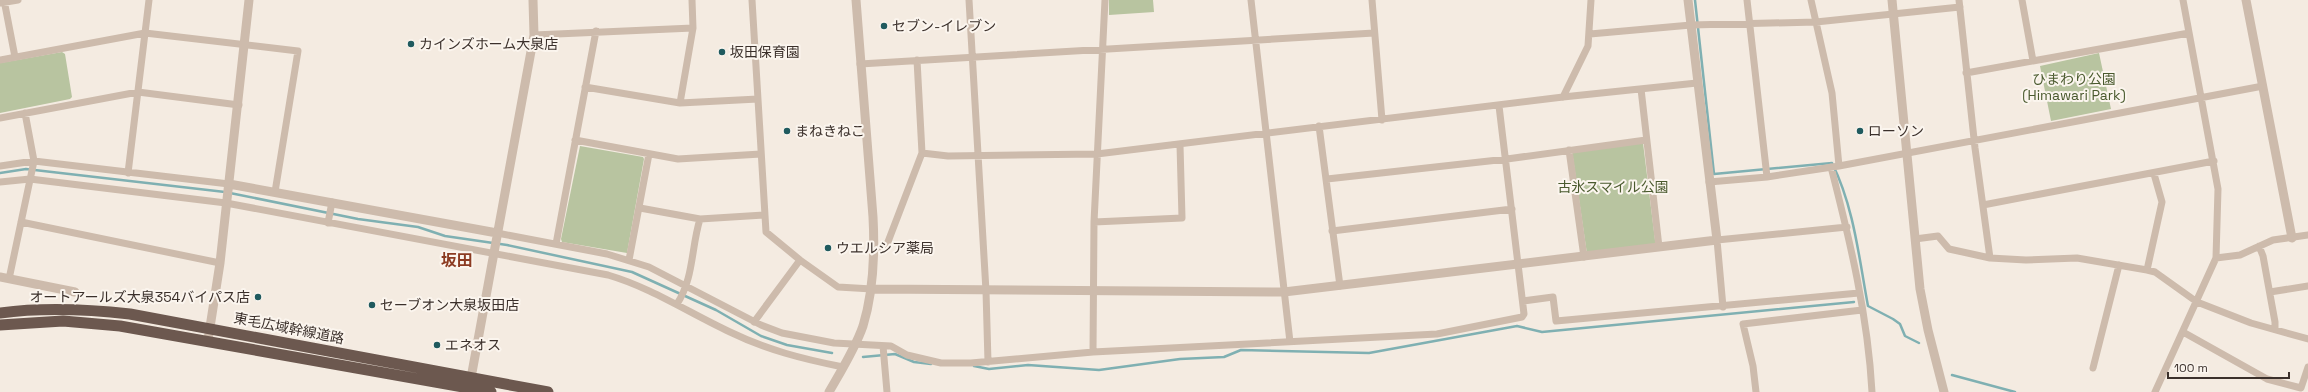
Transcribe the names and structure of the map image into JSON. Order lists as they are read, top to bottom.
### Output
{
  "streets": {
    "highway": ["東毛広域幹線道路"]
  },
  "districts": ["坂田"],
  "parks": ["ひまわり公園 (Himawari Park)", "古氷スマイル公園"],
  "places": [
    "セブン-イレブン",
    "カインズホーム大泉店",
    "坂田保育園",
    "まねきねこ",
    "ローソン",
    "ウエルシア薬局",
    "オートアールズ大泉354バイパス店",
    "セーブオン大泉坂田店",
    "エネオス"
  ],
  "scale_bar": "100 m"
}
